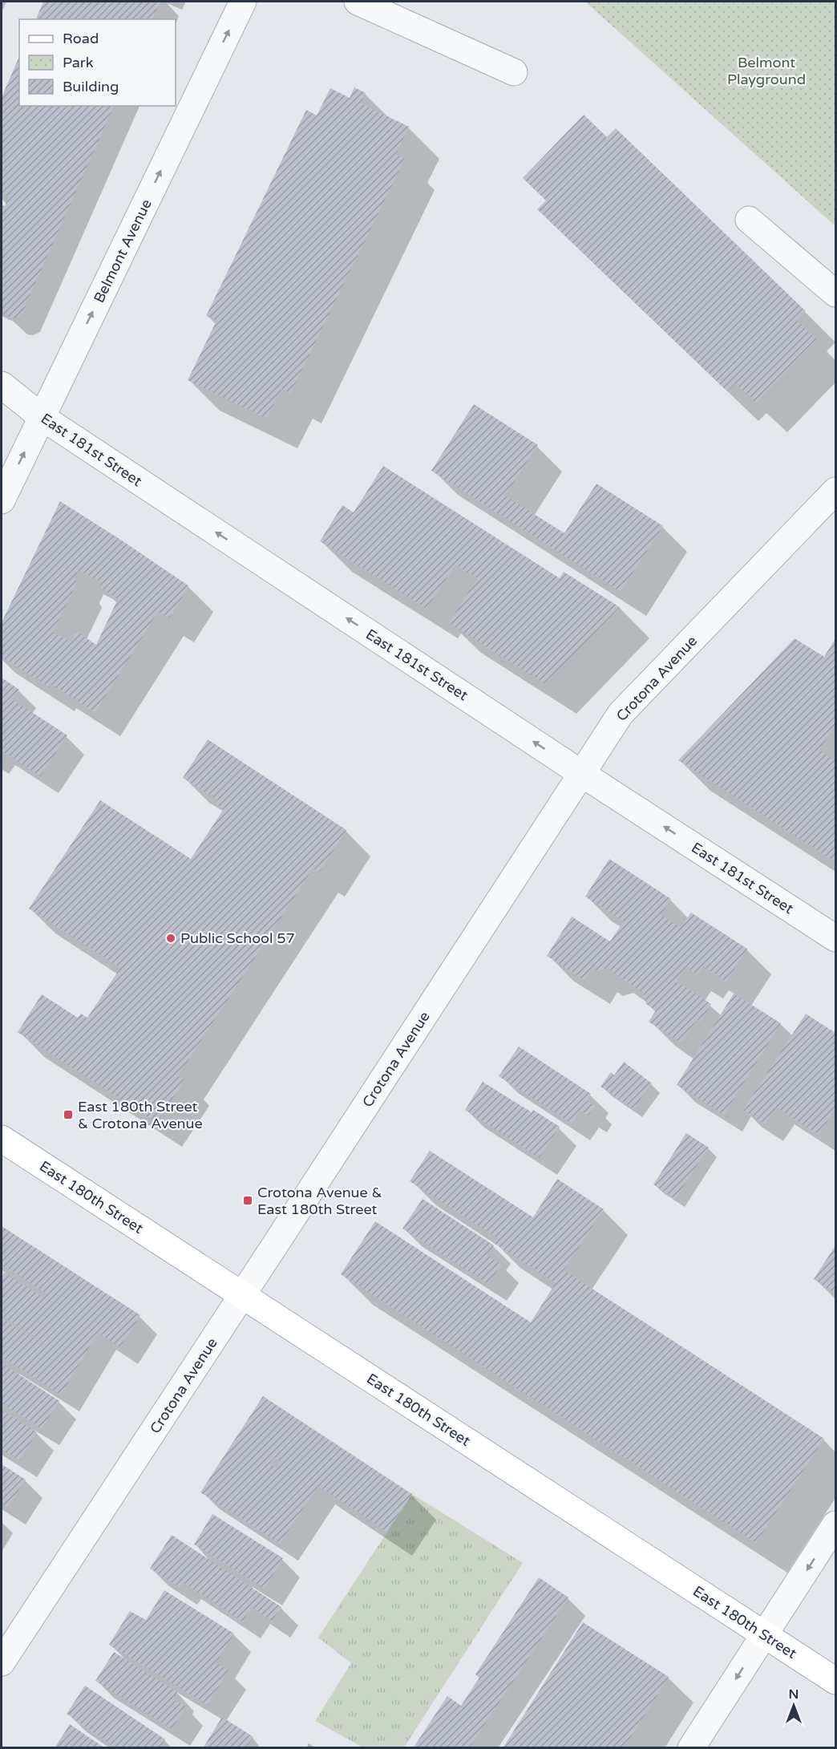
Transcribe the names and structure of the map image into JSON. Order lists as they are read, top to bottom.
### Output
{
  "streets": {
    "main road": ["East 180th Street"],
    "street": ["Belmont Avenue", "East 181st Street", "Crotona Avenue"]
  },
  "crossings": [
    ["Belmont Avenue", "East 181st Street"],
    ["East 181st Street", "Crotona Avenue"],
    ["Crotona Avenue", "East 180th Street"]
  ],
  "one_way": ["Belmont Avenue", "East 181st Street"],
  "parks": ["Belmont Playground"],
  "places": {
    "other": ["Public School 57"],
    "transit": ["East 180th Street & Crotona Avenue", "Crotona Avenue & East 180th Street"]
  },
  "legend": ["Road", "Park", "Building"],
  "north": "top"
}
